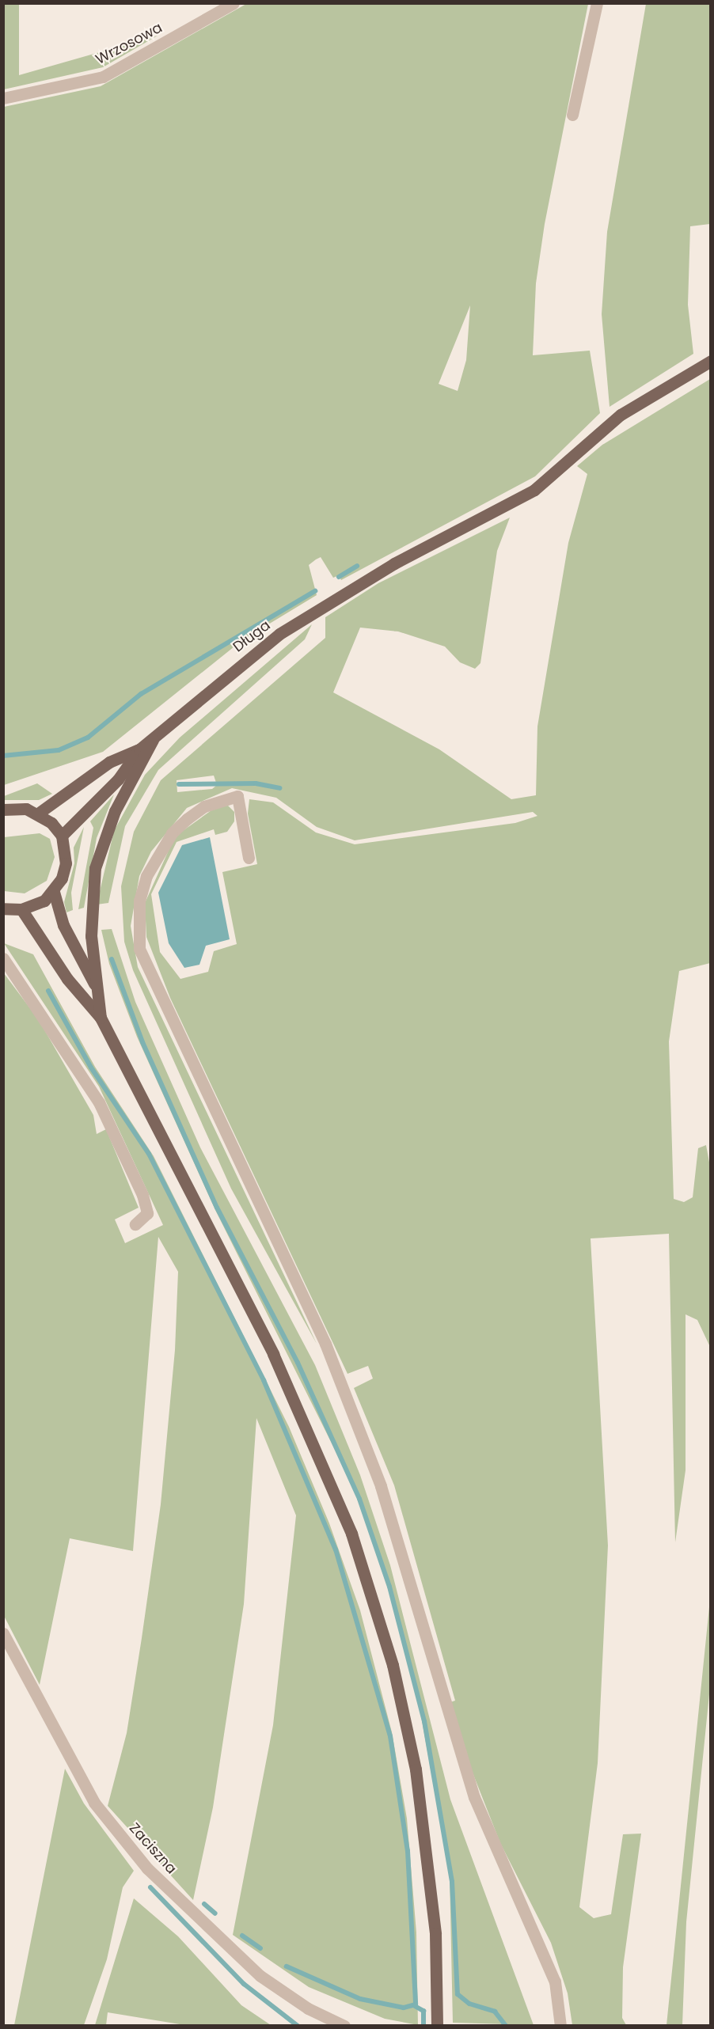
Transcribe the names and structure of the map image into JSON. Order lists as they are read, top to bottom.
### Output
{
  "streets": {
    "main road": ["Długa"],
    "street": ["Wrzosowa", "Zaciszna"]
  }
}
